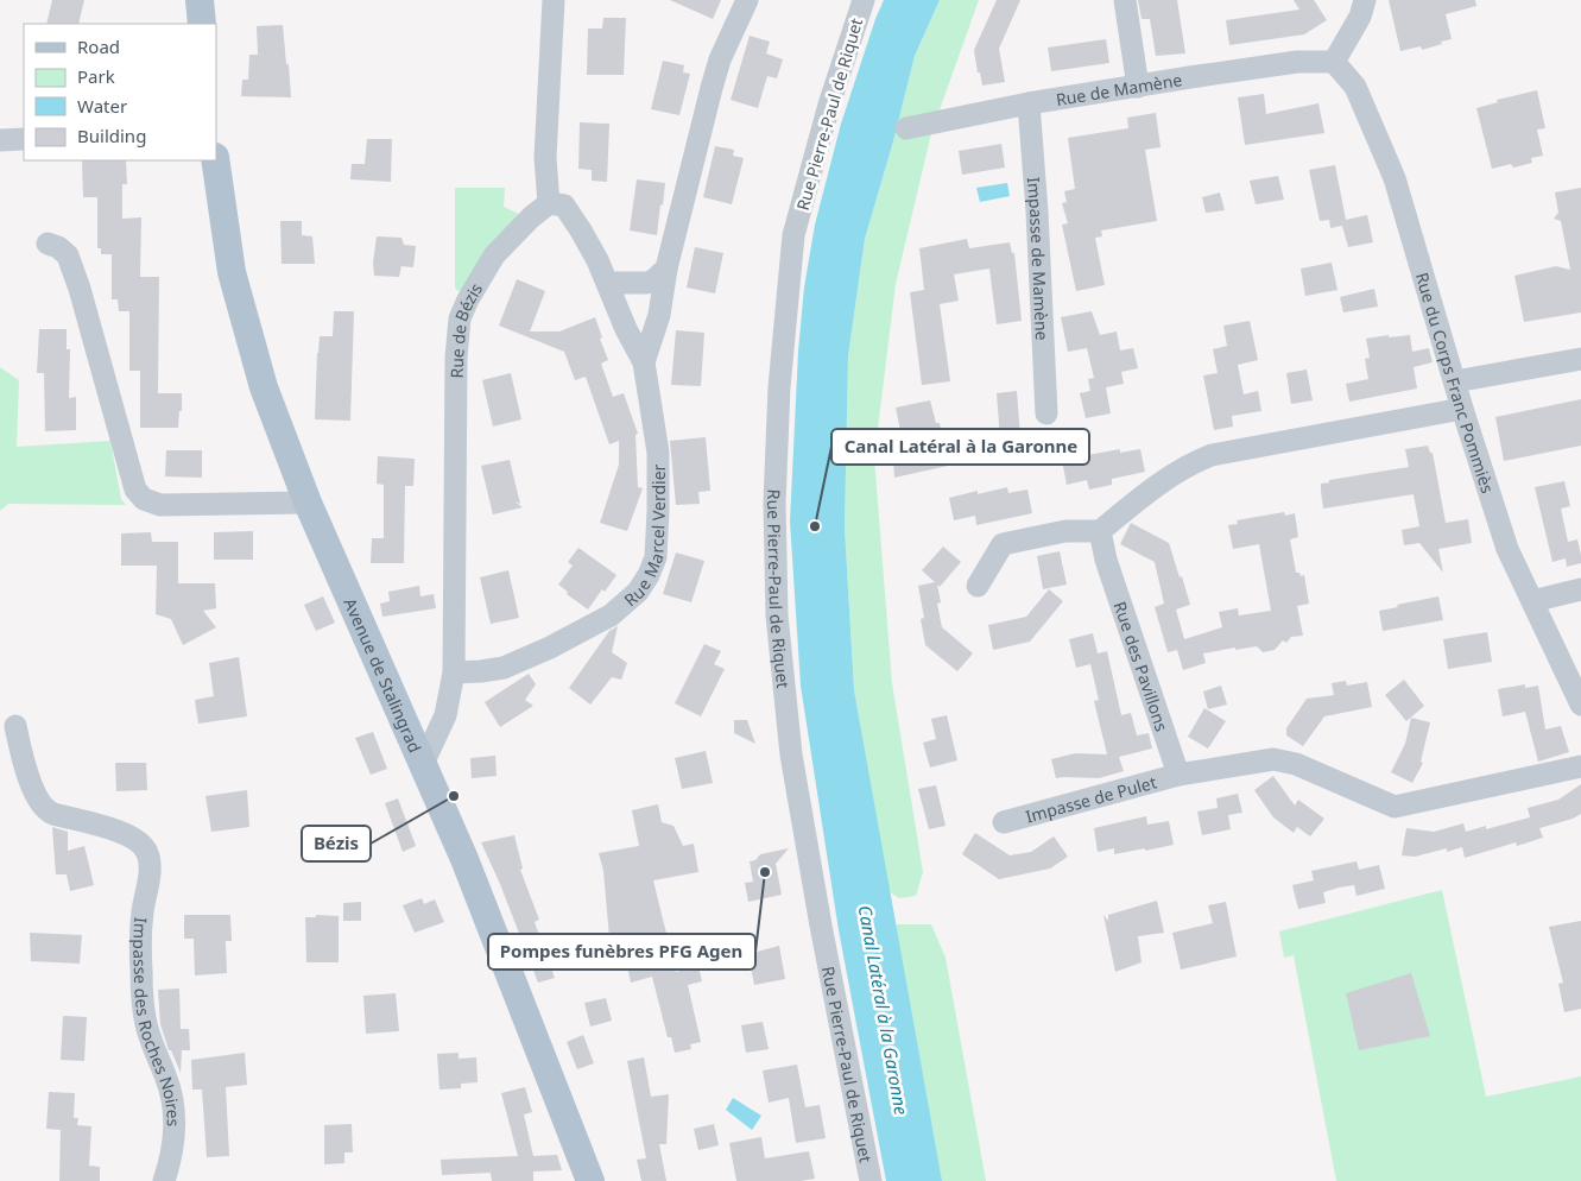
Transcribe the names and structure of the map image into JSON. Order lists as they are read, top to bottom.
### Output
{
  "streets": {
    "main road": ["Avenue de Stalingrad"],
    "street": [
      "Rue de Mamène",
      "Rue Pierre-Paul de Riquet",
      "Impasse de Mamène",
      "Rue de Bézis",
      "Rue du Corps Franc Pommiès",
      "Rue Marcel Verdier",
      "Rue des Pavillons",
      "Impasse de Pulet",
      "Impasse des Roches Noires"
    ]
  },
  "crossings": [
    ["Rue de Mamène", "Impasse de Mamène"],
    ["Rue de Mamène", "Rue du Corps Franc Pommiès"],
    ["Rue de Bézis", "Rue Marcel Verdier"],
    ["Rue de Bézis", "Avenue de Stalingrad"],
    ["Rue des Pavillons", "Impasse de Pulet"]
  ],
  "water": ["Canal Latéral à la Garonne"],
  "places": ["Canal Latéral à la Garonne", "Bézis", "Pompes funèbres PFG Agen"],
  "legend": [
    "Road",
    "Park",
    "Water",
    "Building"
  ]
}
